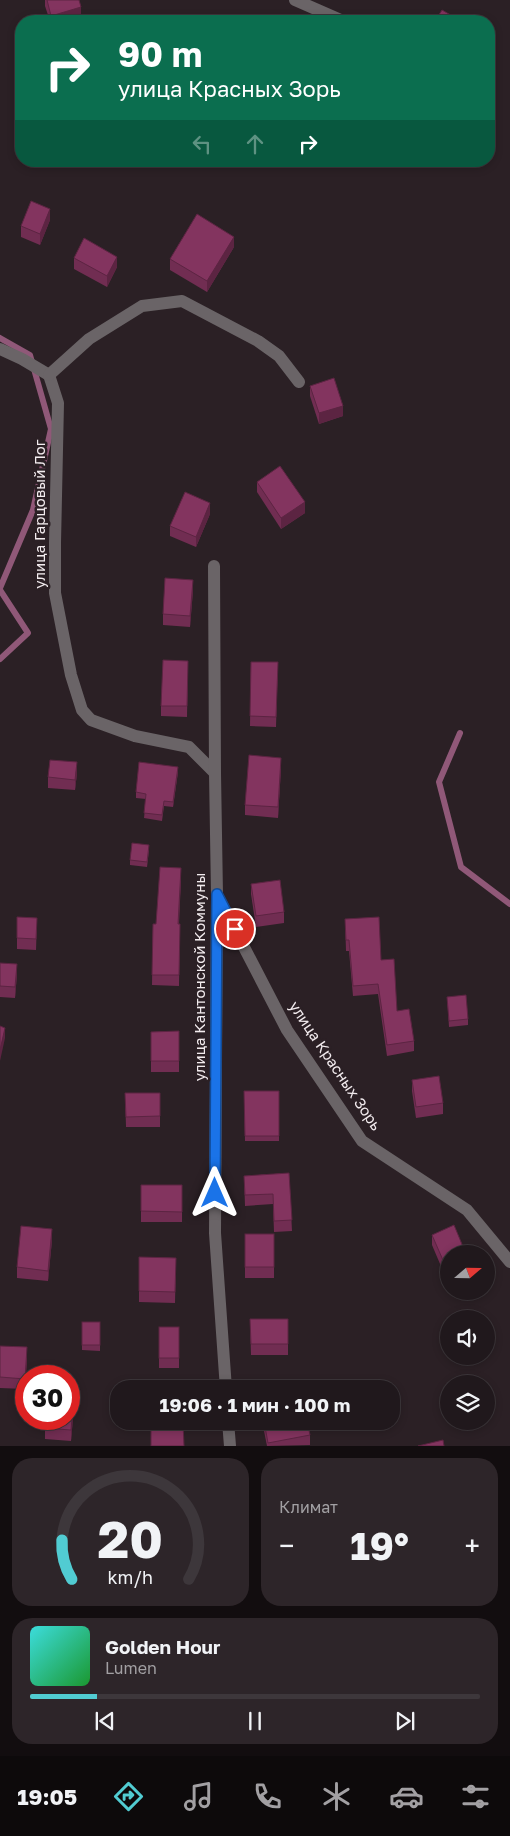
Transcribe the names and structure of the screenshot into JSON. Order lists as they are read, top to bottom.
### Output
{
  "streets": {
    "street": ["улица Гарцовый Лог", "улица Кантонской Коммуны", "улица Красных Зорь"]
  },
  "crossings": [
    ["улица Гарцовый Лог", "улица Кантонской Коммуны"],
    ["улица Кантонской Коммуны", "улица Красных Зорь"]
  ],
  "north": "right",
  "page": {
    "turn": ["90 m", "улица Красных Зорь"],
    "limit": "30",
    "trip": "19:06 · 1 мин · 100 m",
    "tile": "Климат",
    "heat": ["−", "19°", "+"],
    "song": ["Golden Hour", "Lumen"],
    "tabs": "19:05",
    "gauge": ["20", "km/h"]
  }
}
